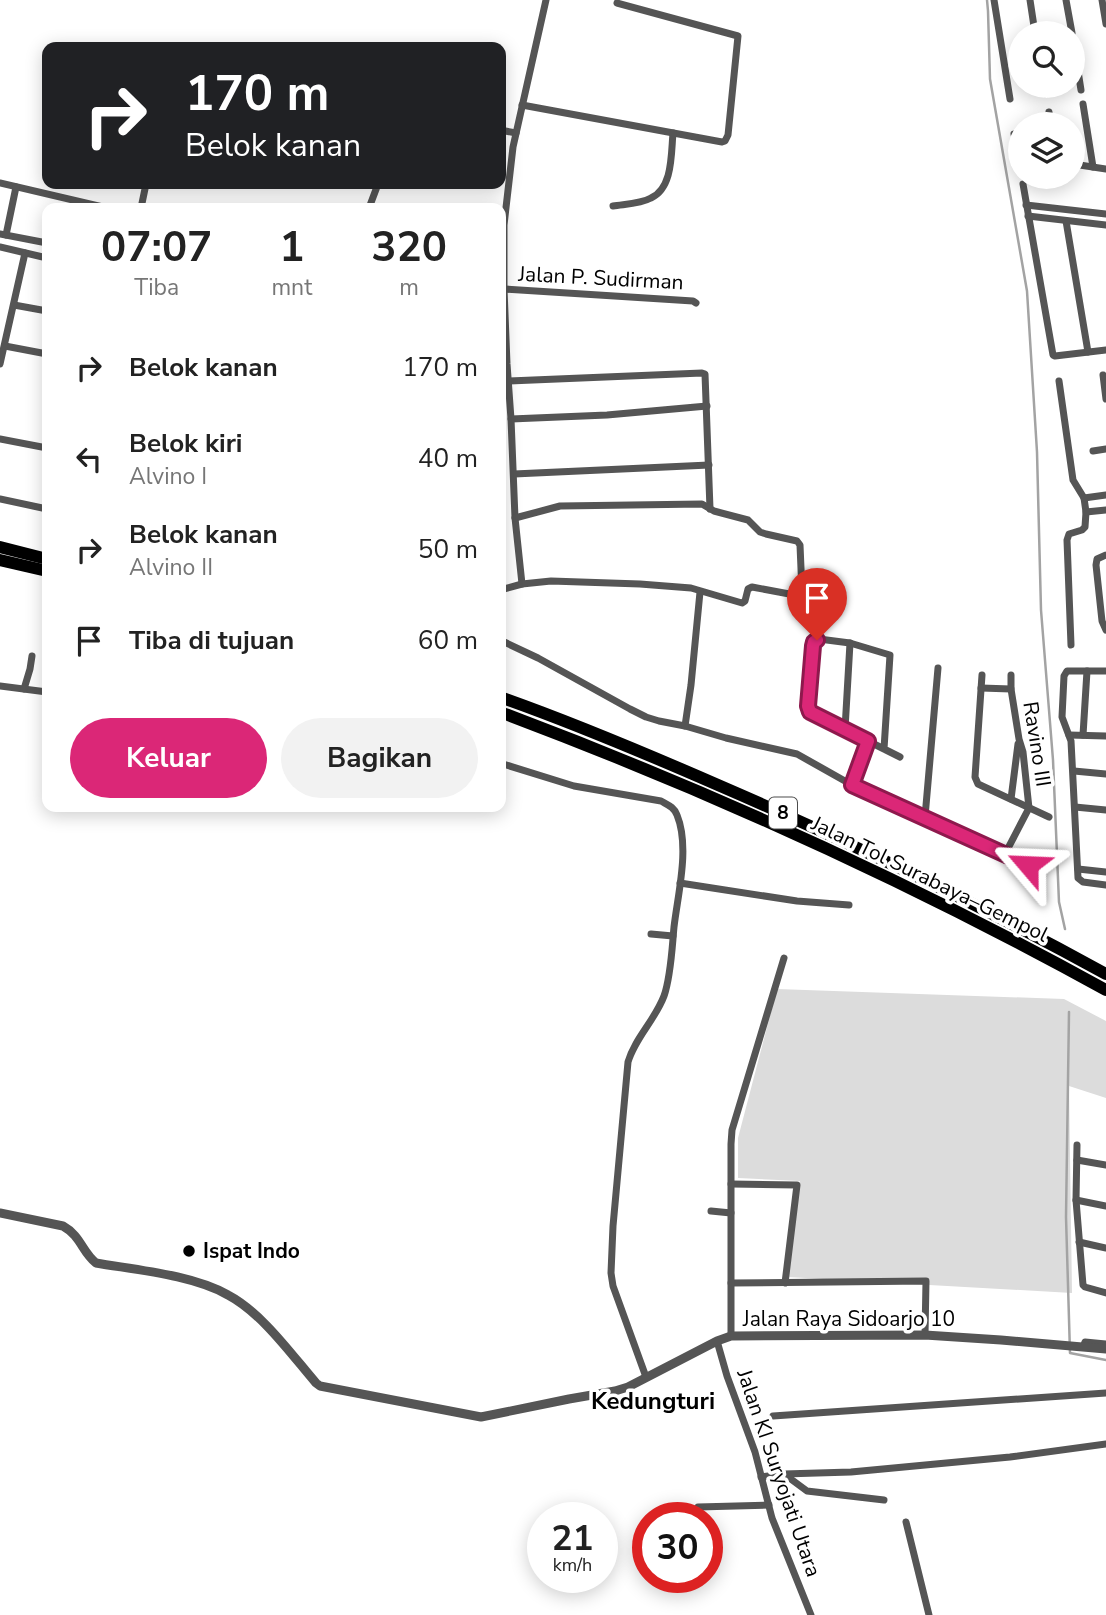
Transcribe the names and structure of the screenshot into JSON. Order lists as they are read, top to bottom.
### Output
{
  "streets": {
    "highway": ["8", "Jalan Tol Surabaya–Gempol"],
    "street": [
      "Jalan P. Sudirman",
      "Ravino III",
      "Jalan Raya Sidoarjo 10",
      "Jalan KI Suryojati Utara"
    ]
  },
  "crossings": [
    ["Jalan Raya Sidoarjo 10", "Jalan KI Suryojati Utara"]
  ],
  "districts": ["Kedungturi"],
  "places": ["Ispat Indo"],
  "page": {
    "turn": ["170 m", "Belok kanan"],
    "eta": [
      "07:07",
      "Tiba",
      "1",
      "mnt",
      "320",
      "m"
    ],
    "list": [
      {
        "name": "Belok kanan",
        "value": "170 m"
      },
      {
        "name": "Belok kiri",
        "note": "Alvino I",
        "value": "40 m"
      },
      {
        "name": "Belok kanan",
        "note": "Alvino II",
        "value": "50 m"
      },
      {
        "name": "Tiba di tujuan",
        "value": "60 m"
      }
    ],
    "buttons": ["Keluar", "Bagikan"],
    "speed": "21 km/h",
    "limit": "30"
  }
}
